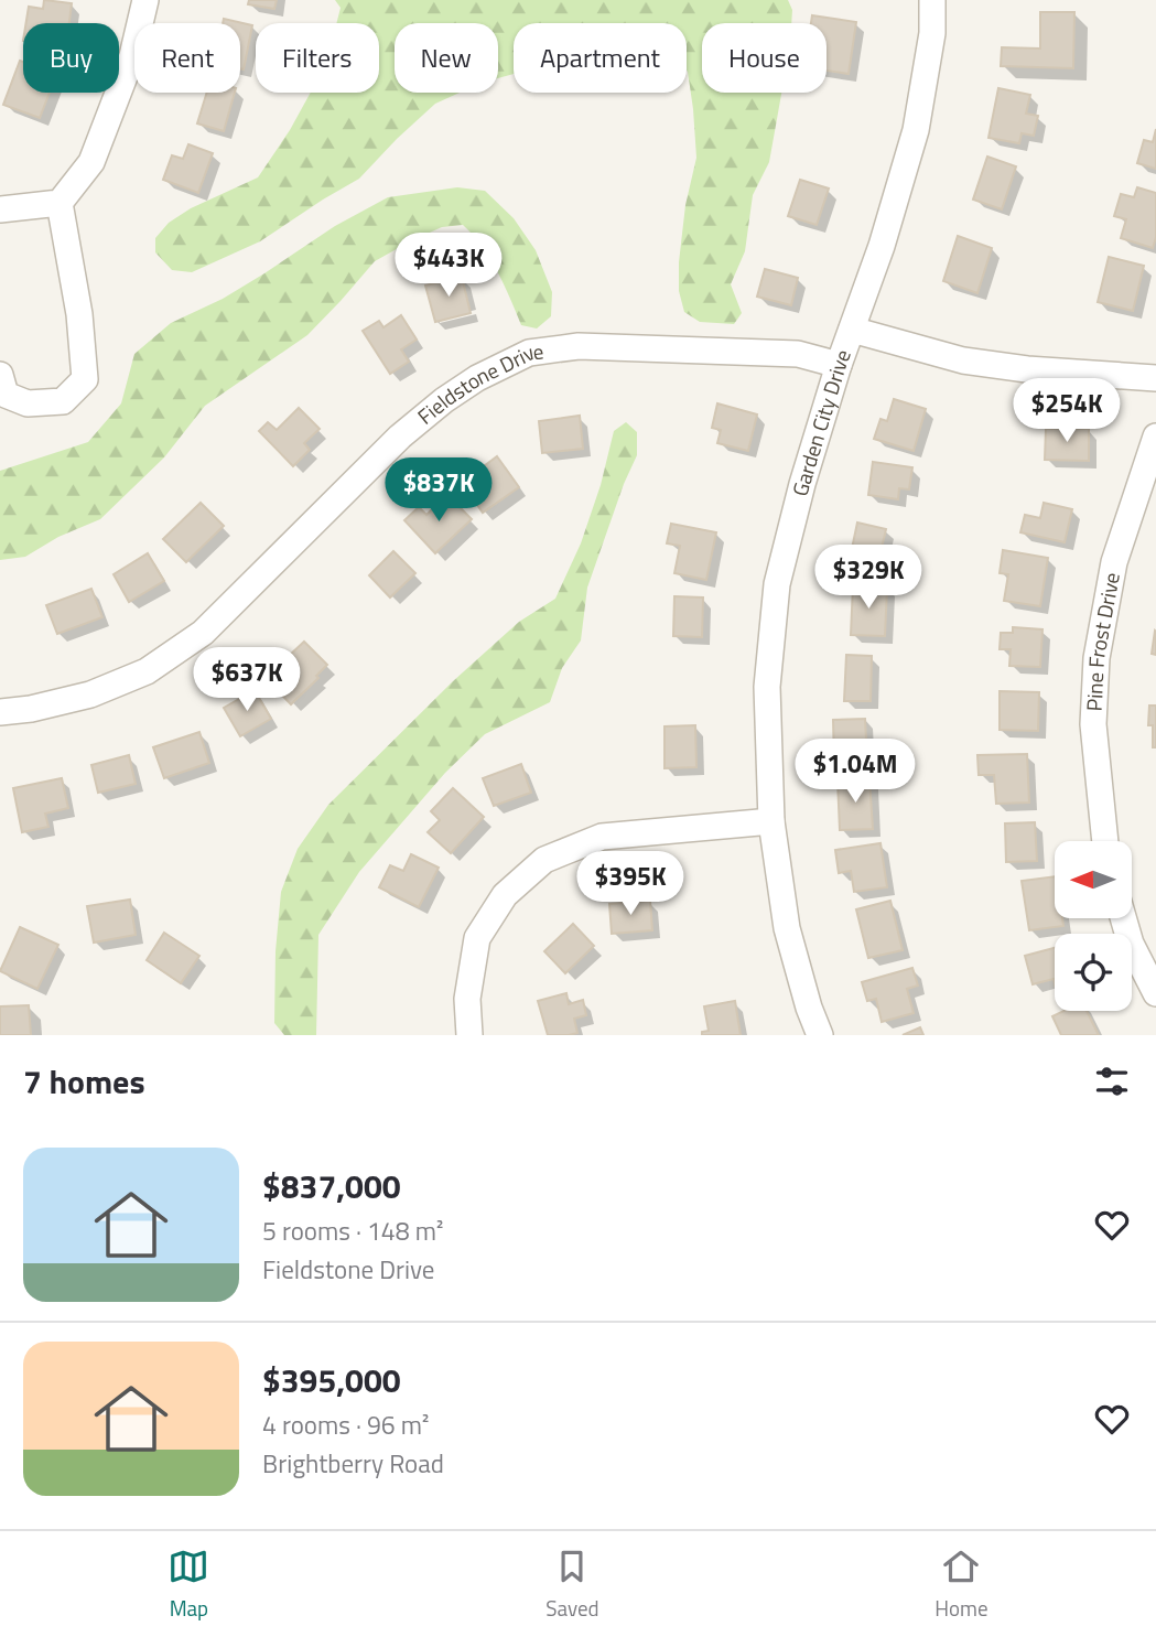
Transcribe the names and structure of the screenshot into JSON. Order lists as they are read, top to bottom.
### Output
{
  "streets": {
    "street": ["Fieldstone Drive", "Garden City Drive", "Pine Frost Drive"]
  },
  "crossings": [
    ["Fieldstone Drive", "Garden City Drive"]
  ],
  "north": "left",
  "page": {
    "chip": [
      "Buy",
      "Rent",
      "Filters",
      "New",
      "Apartment",
      "House"
    ],
    "price": [
      "$443K",
      "$254K",
      "$837K",
      "$329K",
      "$637K",
      "$1.04M",
      "$395K"
    ],
    "heading": "7 homes",
    "list": [
      {
        "name": "$837,000",
        "note": "5 rooms · 148 m² · Fieldstone Drive"
      },
      {
        "name": "$395,000",
        "note": "4 rooms · 96 m² · Brightberry Road"
      }
    ],
    "tabs": ["Map", "Saved", "Home"]
  }
}
